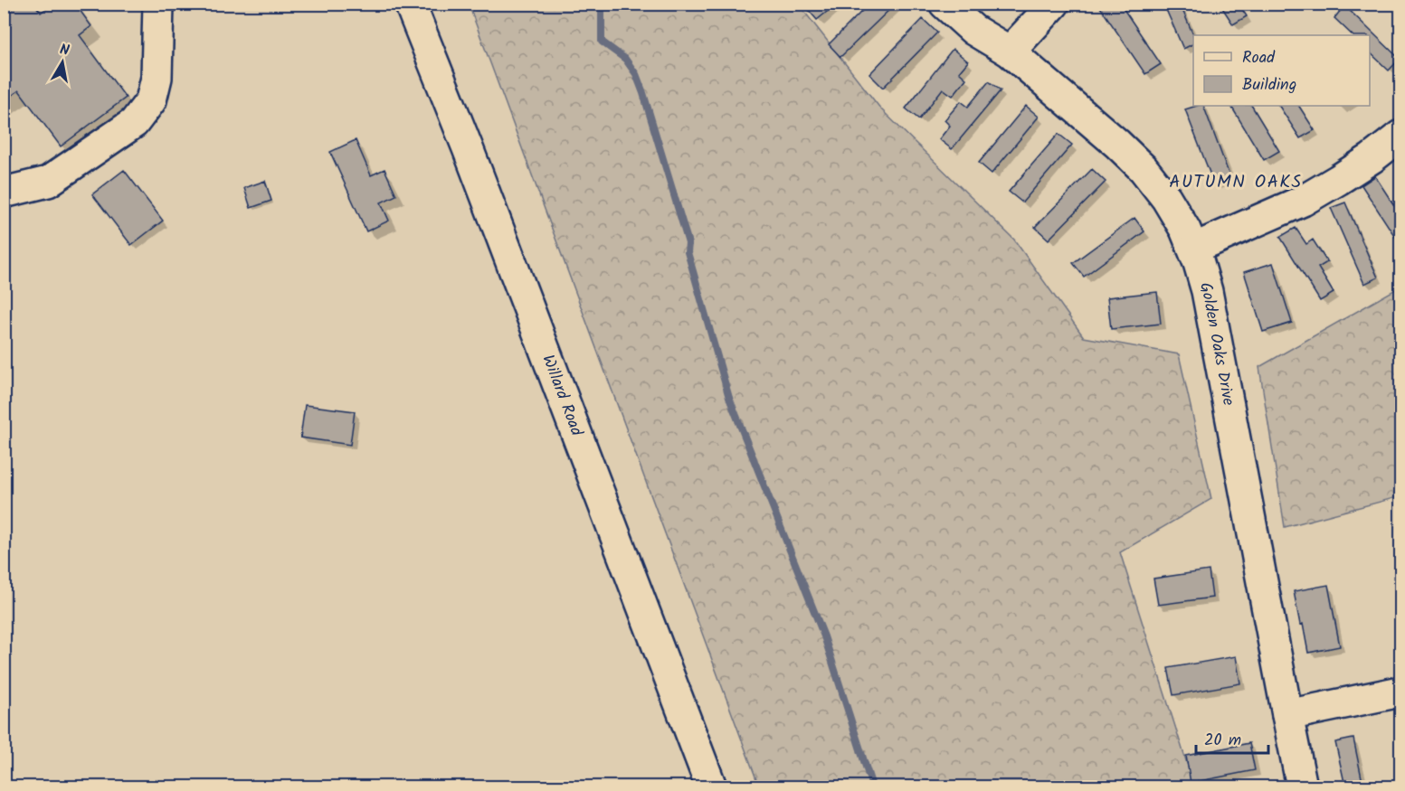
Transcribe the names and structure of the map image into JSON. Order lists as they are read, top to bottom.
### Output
{
  "streets": {
    "street": ["Golden Oaks Drive", "Willard Road"]
  },
  "districts": ["AUTUMN OAKS"],
  "legend": ["Road", "Building"],
  "scale_bar": "20 m",
  "north": "top"
}
